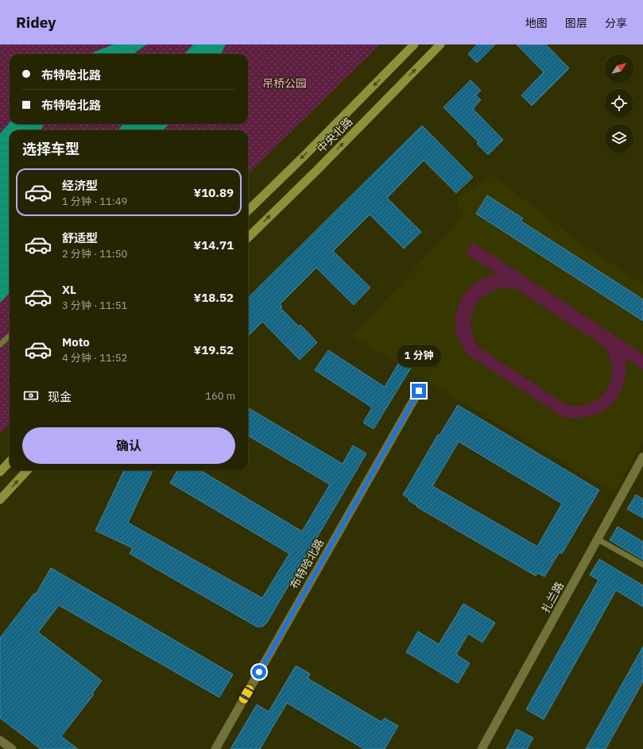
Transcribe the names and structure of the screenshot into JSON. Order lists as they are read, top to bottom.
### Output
{
  "streets": {
    "main road": ["中央北路"],
    "street": ["布特哈北路", "扎兰路"]
  },
  "parks": ["吊桥公园"],
  "north": "top right",
  "page": {
    "header": "Ridey",
    "nav": ["地图", "图层", "分享"],
    "banner": ["布特哈北路", "布特哈北路"],
    "heading": "选择车型",
    "list": [
      {
        "name": "经济型",
        "note": "1 分钟 · 11:49",
        "value": "¥10.89"
      },
      {
        "name": "舒适型",
        "note": "2 分钟 · 11:50",
        "value": "¥14.71"
      },
      {
        "name": "XL",
        "note": "3 分钟 · 11:51",
        "value": "¥18.52"
      },
      {
        "name": "Moto",
        "note": "4 分钟 · 11:52",
        "value": "¥19.52"
      }
    ],
    "bubble": "1 分钟",
    "pay": ["现金", "160 m"],
    "buttons": "确认"
  }
}
